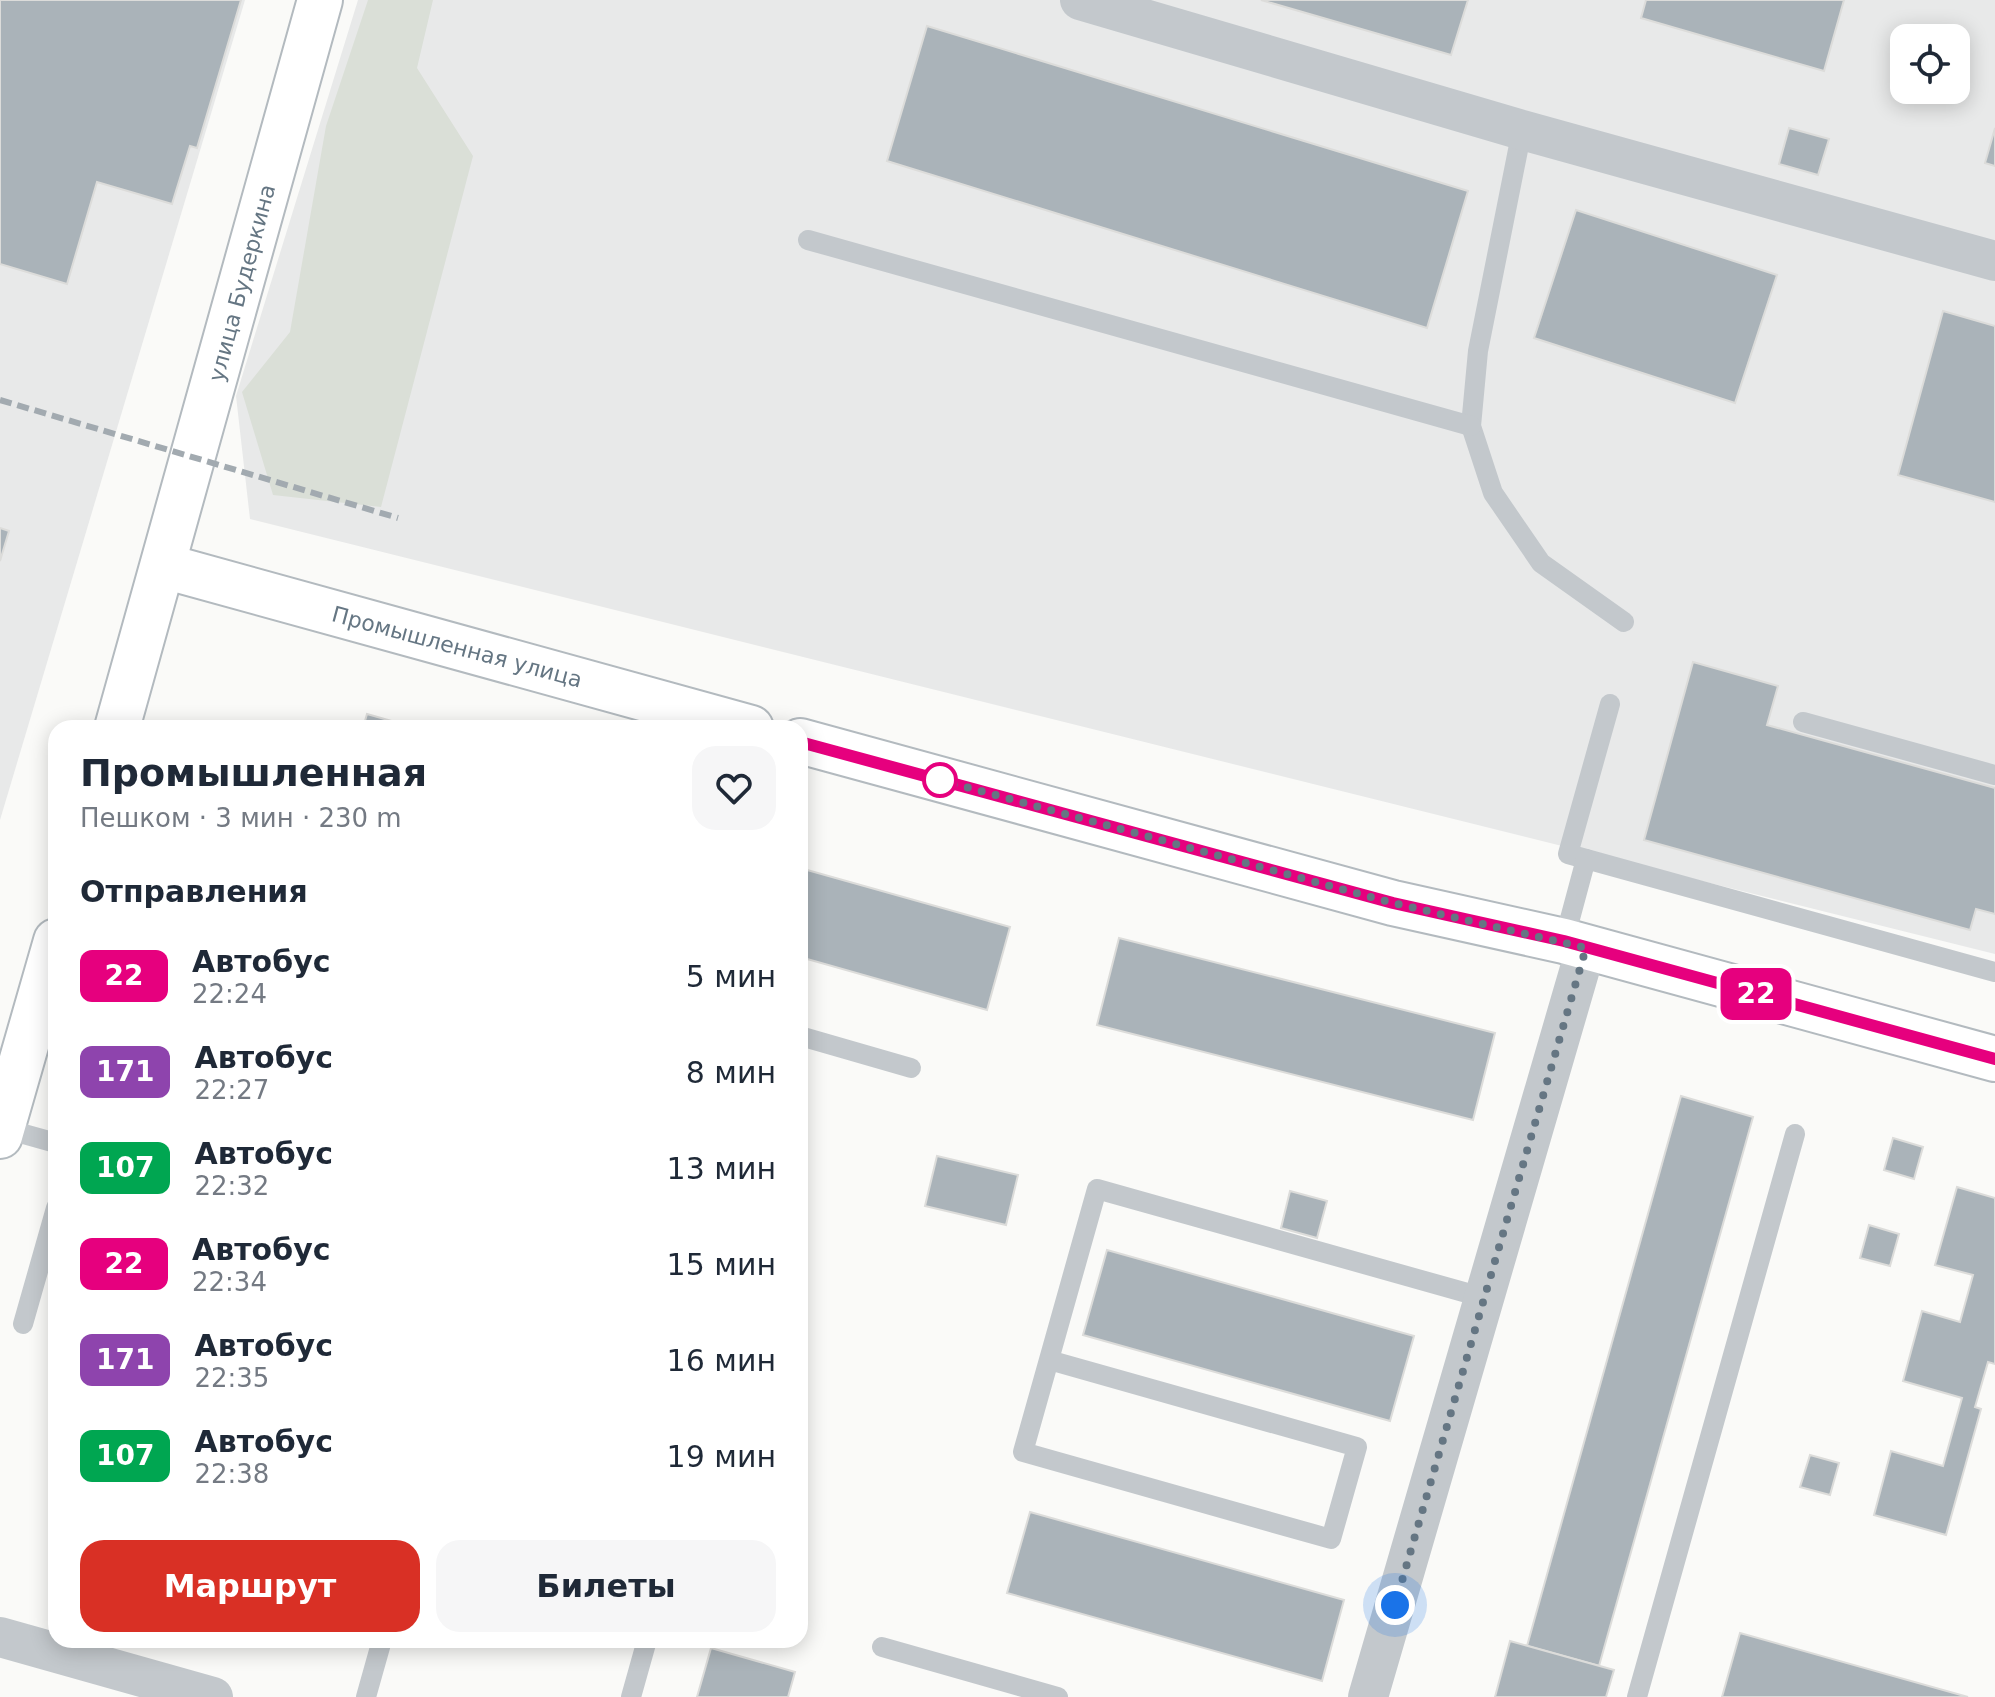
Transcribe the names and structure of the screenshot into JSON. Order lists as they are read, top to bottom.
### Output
{
  "streets": {
    "main road": ["улица Будеркина", "Промышленная улица"]
  },
  "crossings": [
    ["улица Будеркина", "Промышленная улица"]
  ],
  "lines": ["bus line 22"],
  "page": {
    "on_map": "22",
    "heading": [
      ["Промышленная", "Пешком · 3 мин · 230 m"],
      "Отправления"
    ],
    "list": [
      {
        "mark": "22",
        "name": "Автобус",
        "note": "22:24",
        "value": "5 мин"
      },
      {
        "mark": "171",
        "name": "Автобус",
        "note": "22:27",
        "value": "8 мин"
      },
      {
        "mark": "107",
        "name": "Автобус",
        "note": "22:32",
        "value": "13 мин"
      },
      {
        "mark": "22",
        "name": "Автобус",
        "note": "22:34",
        "value": "15 мин"
      },
      {
        "mark": "171",
        "name": "Автобус",
        "note": "22:35",
        "value": "16 мин"
      },
      {
        "mark": "107",
        "name": "Автобус",
        "note": "22:38",
        "value": "19 мин"
      }
    ],
    "buttons": ["Маршрут", "Билеты"]
  }
}
